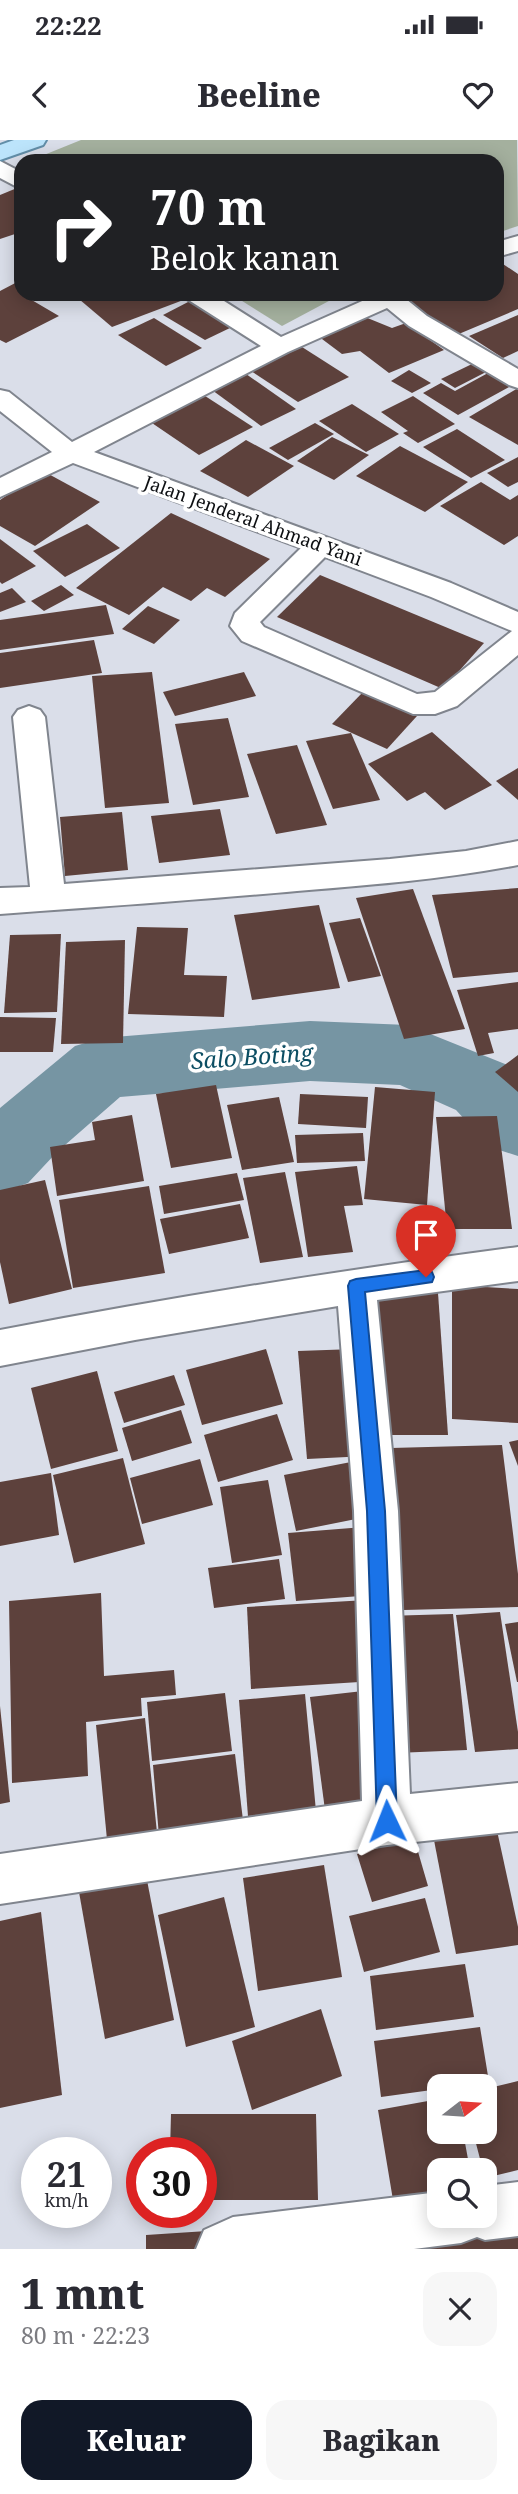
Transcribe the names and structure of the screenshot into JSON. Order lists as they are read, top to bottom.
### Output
{
  "streets": {
    "street": ["Jalan Jenderal Ahmad Yani"]
  },
  "water": ["Salo Boting"],
  "north": "right",
  "page": {
    "status": "22:22",
    "header": "Beeline",
    "turn": ["70 m", "Belok kanan"],
    "speed": "21 km/h",
    "limit": "30",
    "heading": ["1 mnt", "80 m · 22:23"],
    "buttons": ["Keluar", "Bagikan"]
  }
}
